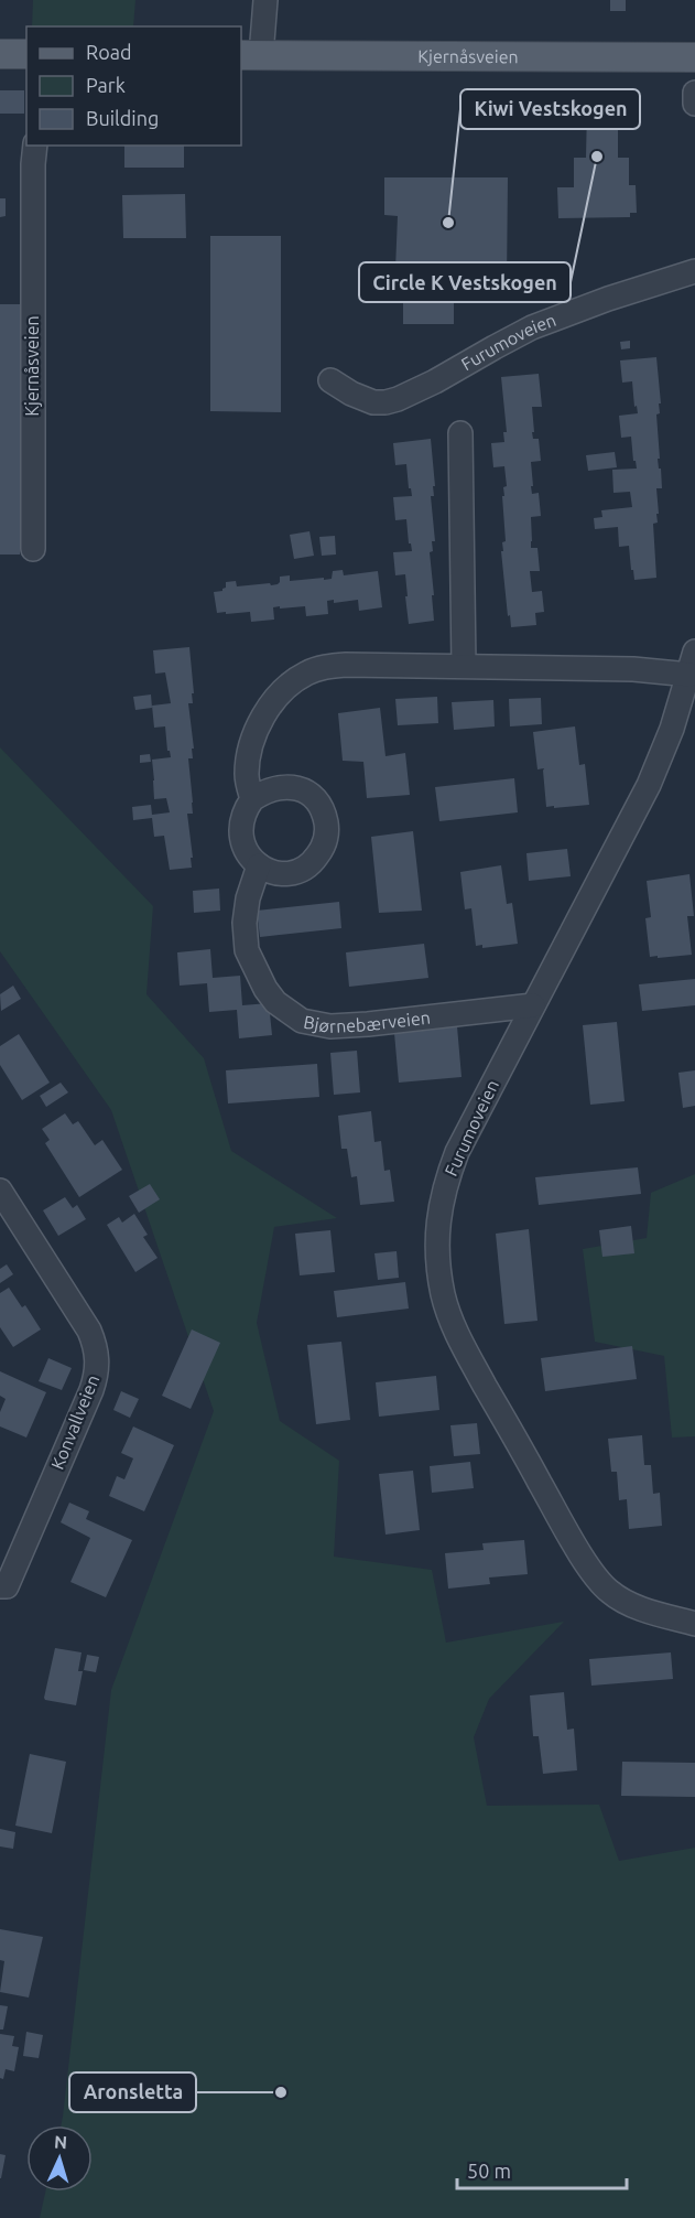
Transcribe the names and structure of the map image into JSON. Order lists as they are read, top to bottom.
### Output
{
  "streets": {
    "main road": ["Kjernåsveien"],
    "street": ["Furumoveien", "Bjørnebærveien", "Konvallveien"]
  },
  "crossings": [
    ["Furumoveien", "Bjørnebærveien"]
  ],
  "places": ["Circle K Vestskogen", "Kiwi Vestskogen", "Aronsletta"],
  "legend": ["Road", "Park", "Building"],
  "scale_bar": "50 m",
  "north": "top"
}
